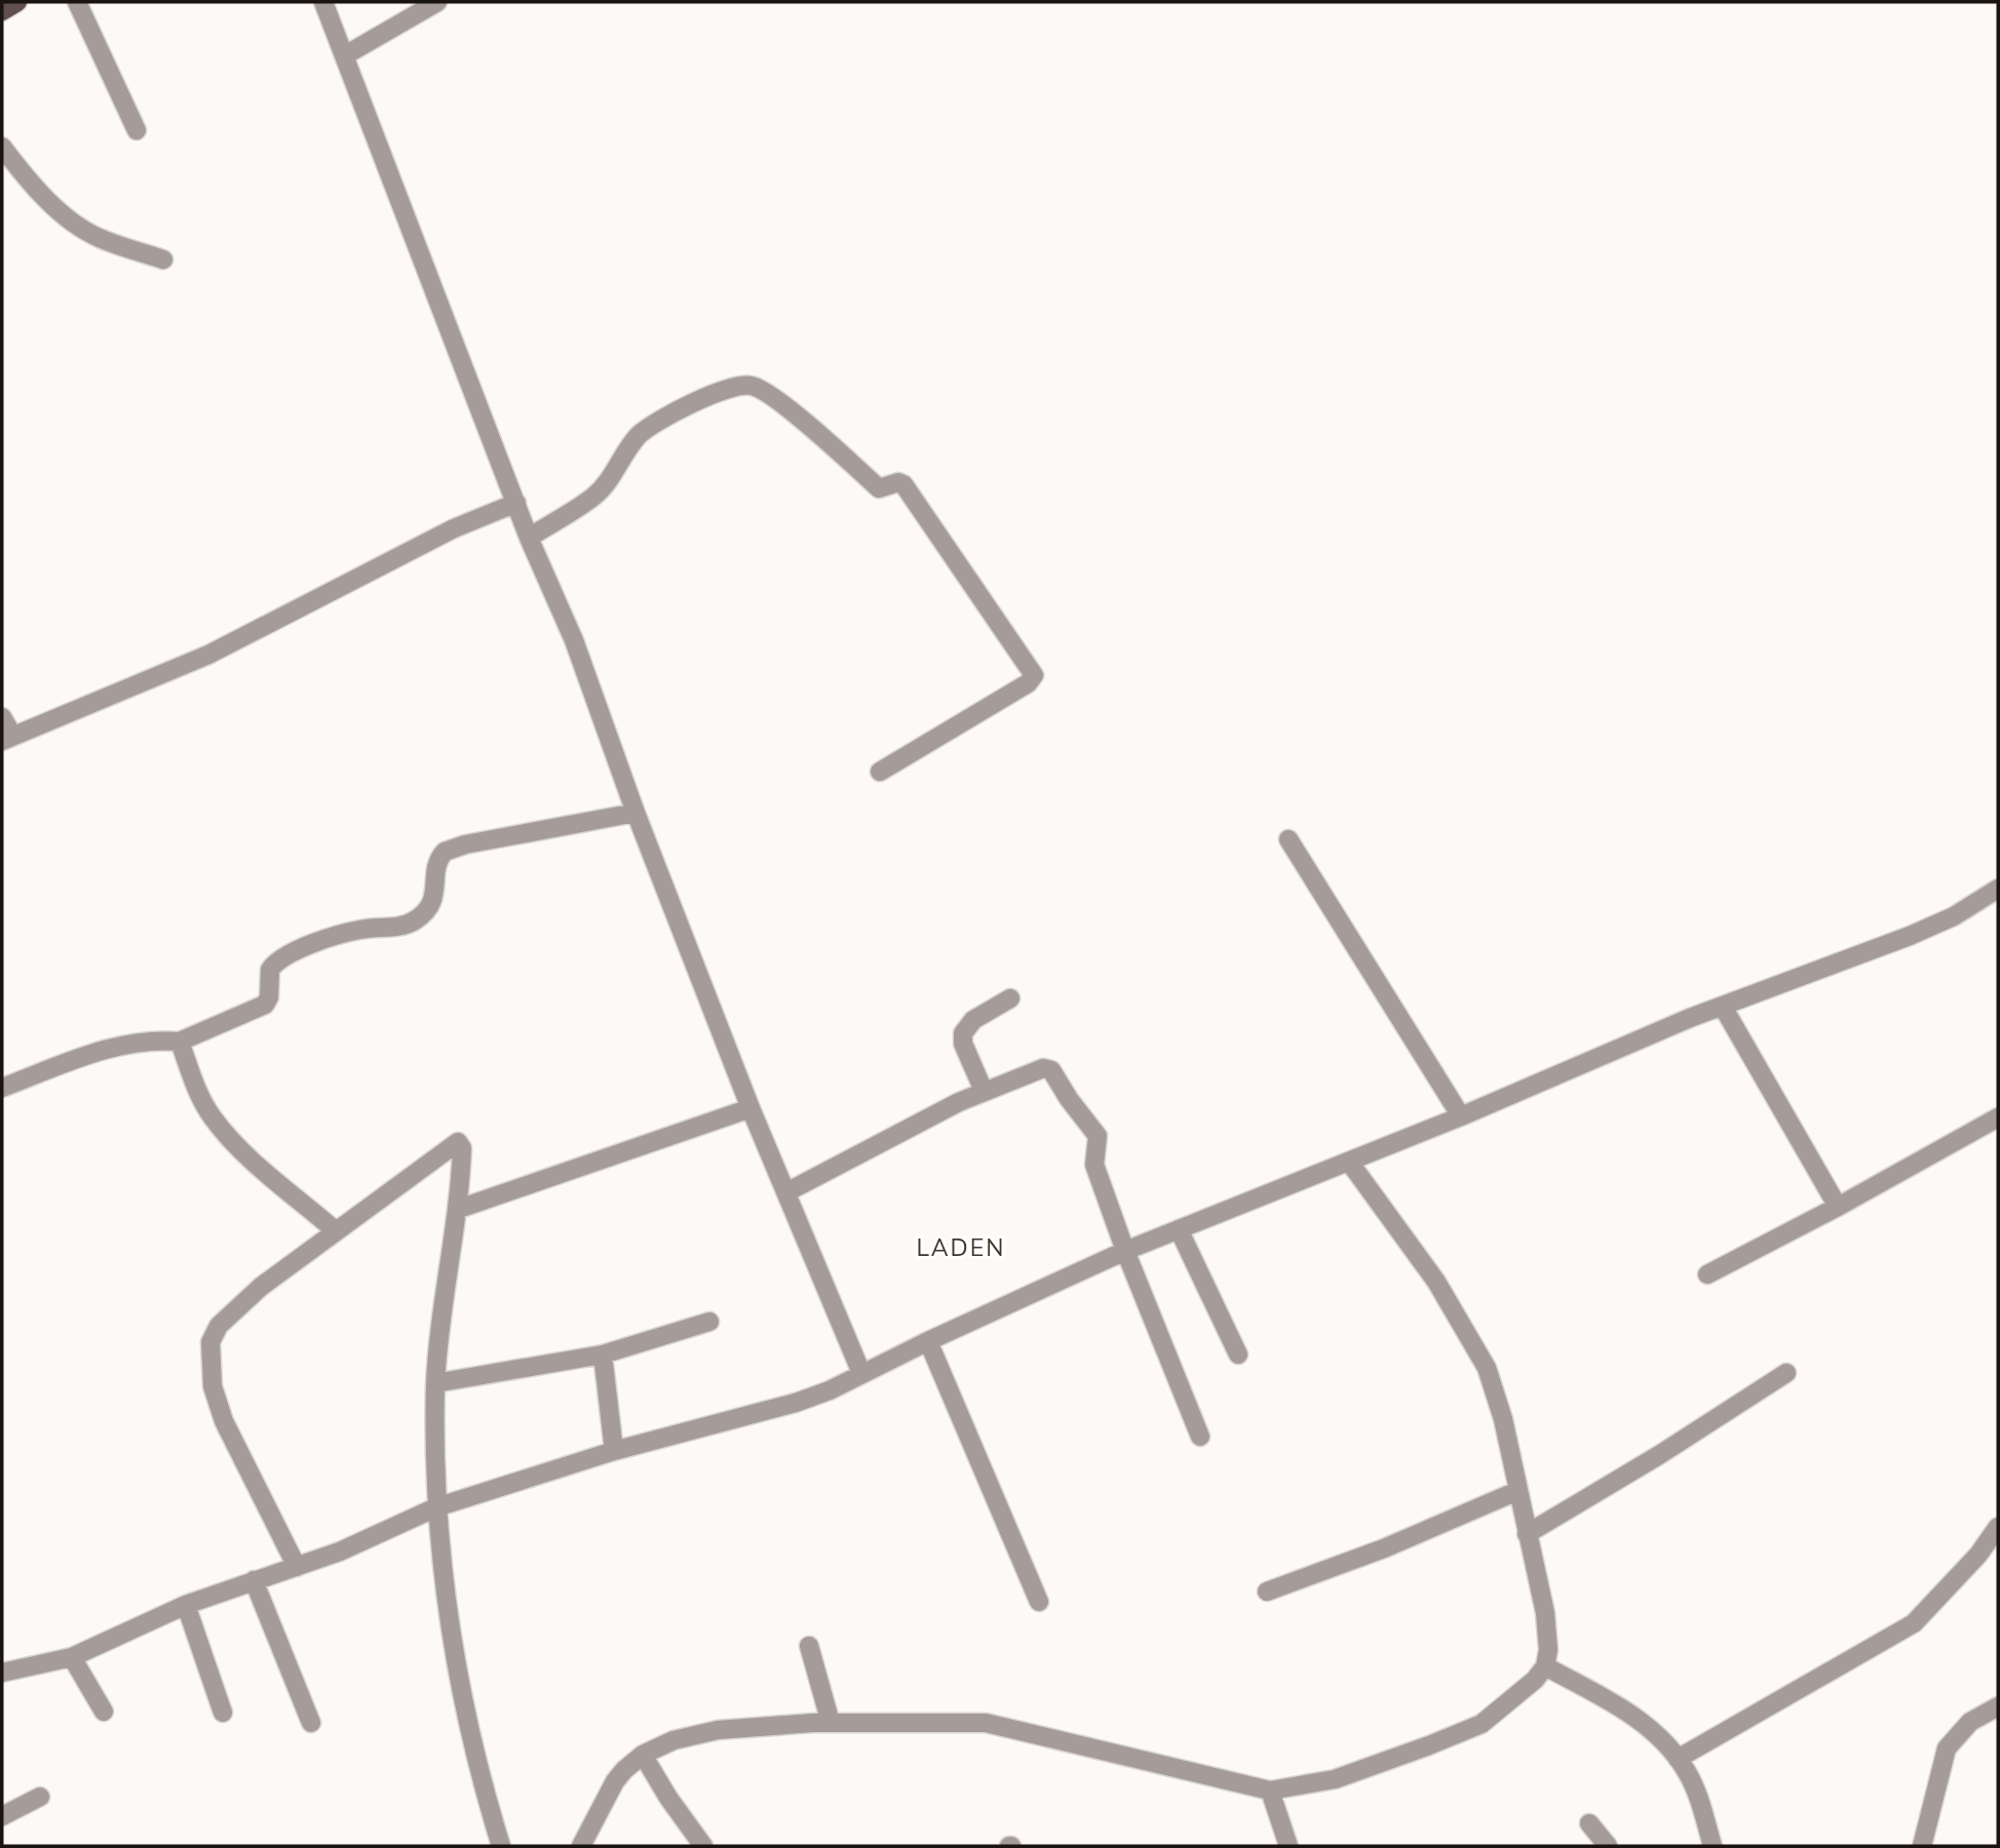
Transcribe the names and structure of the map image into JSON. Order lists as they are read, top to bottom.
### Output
{
  "districts": ["LADEN"]
}
